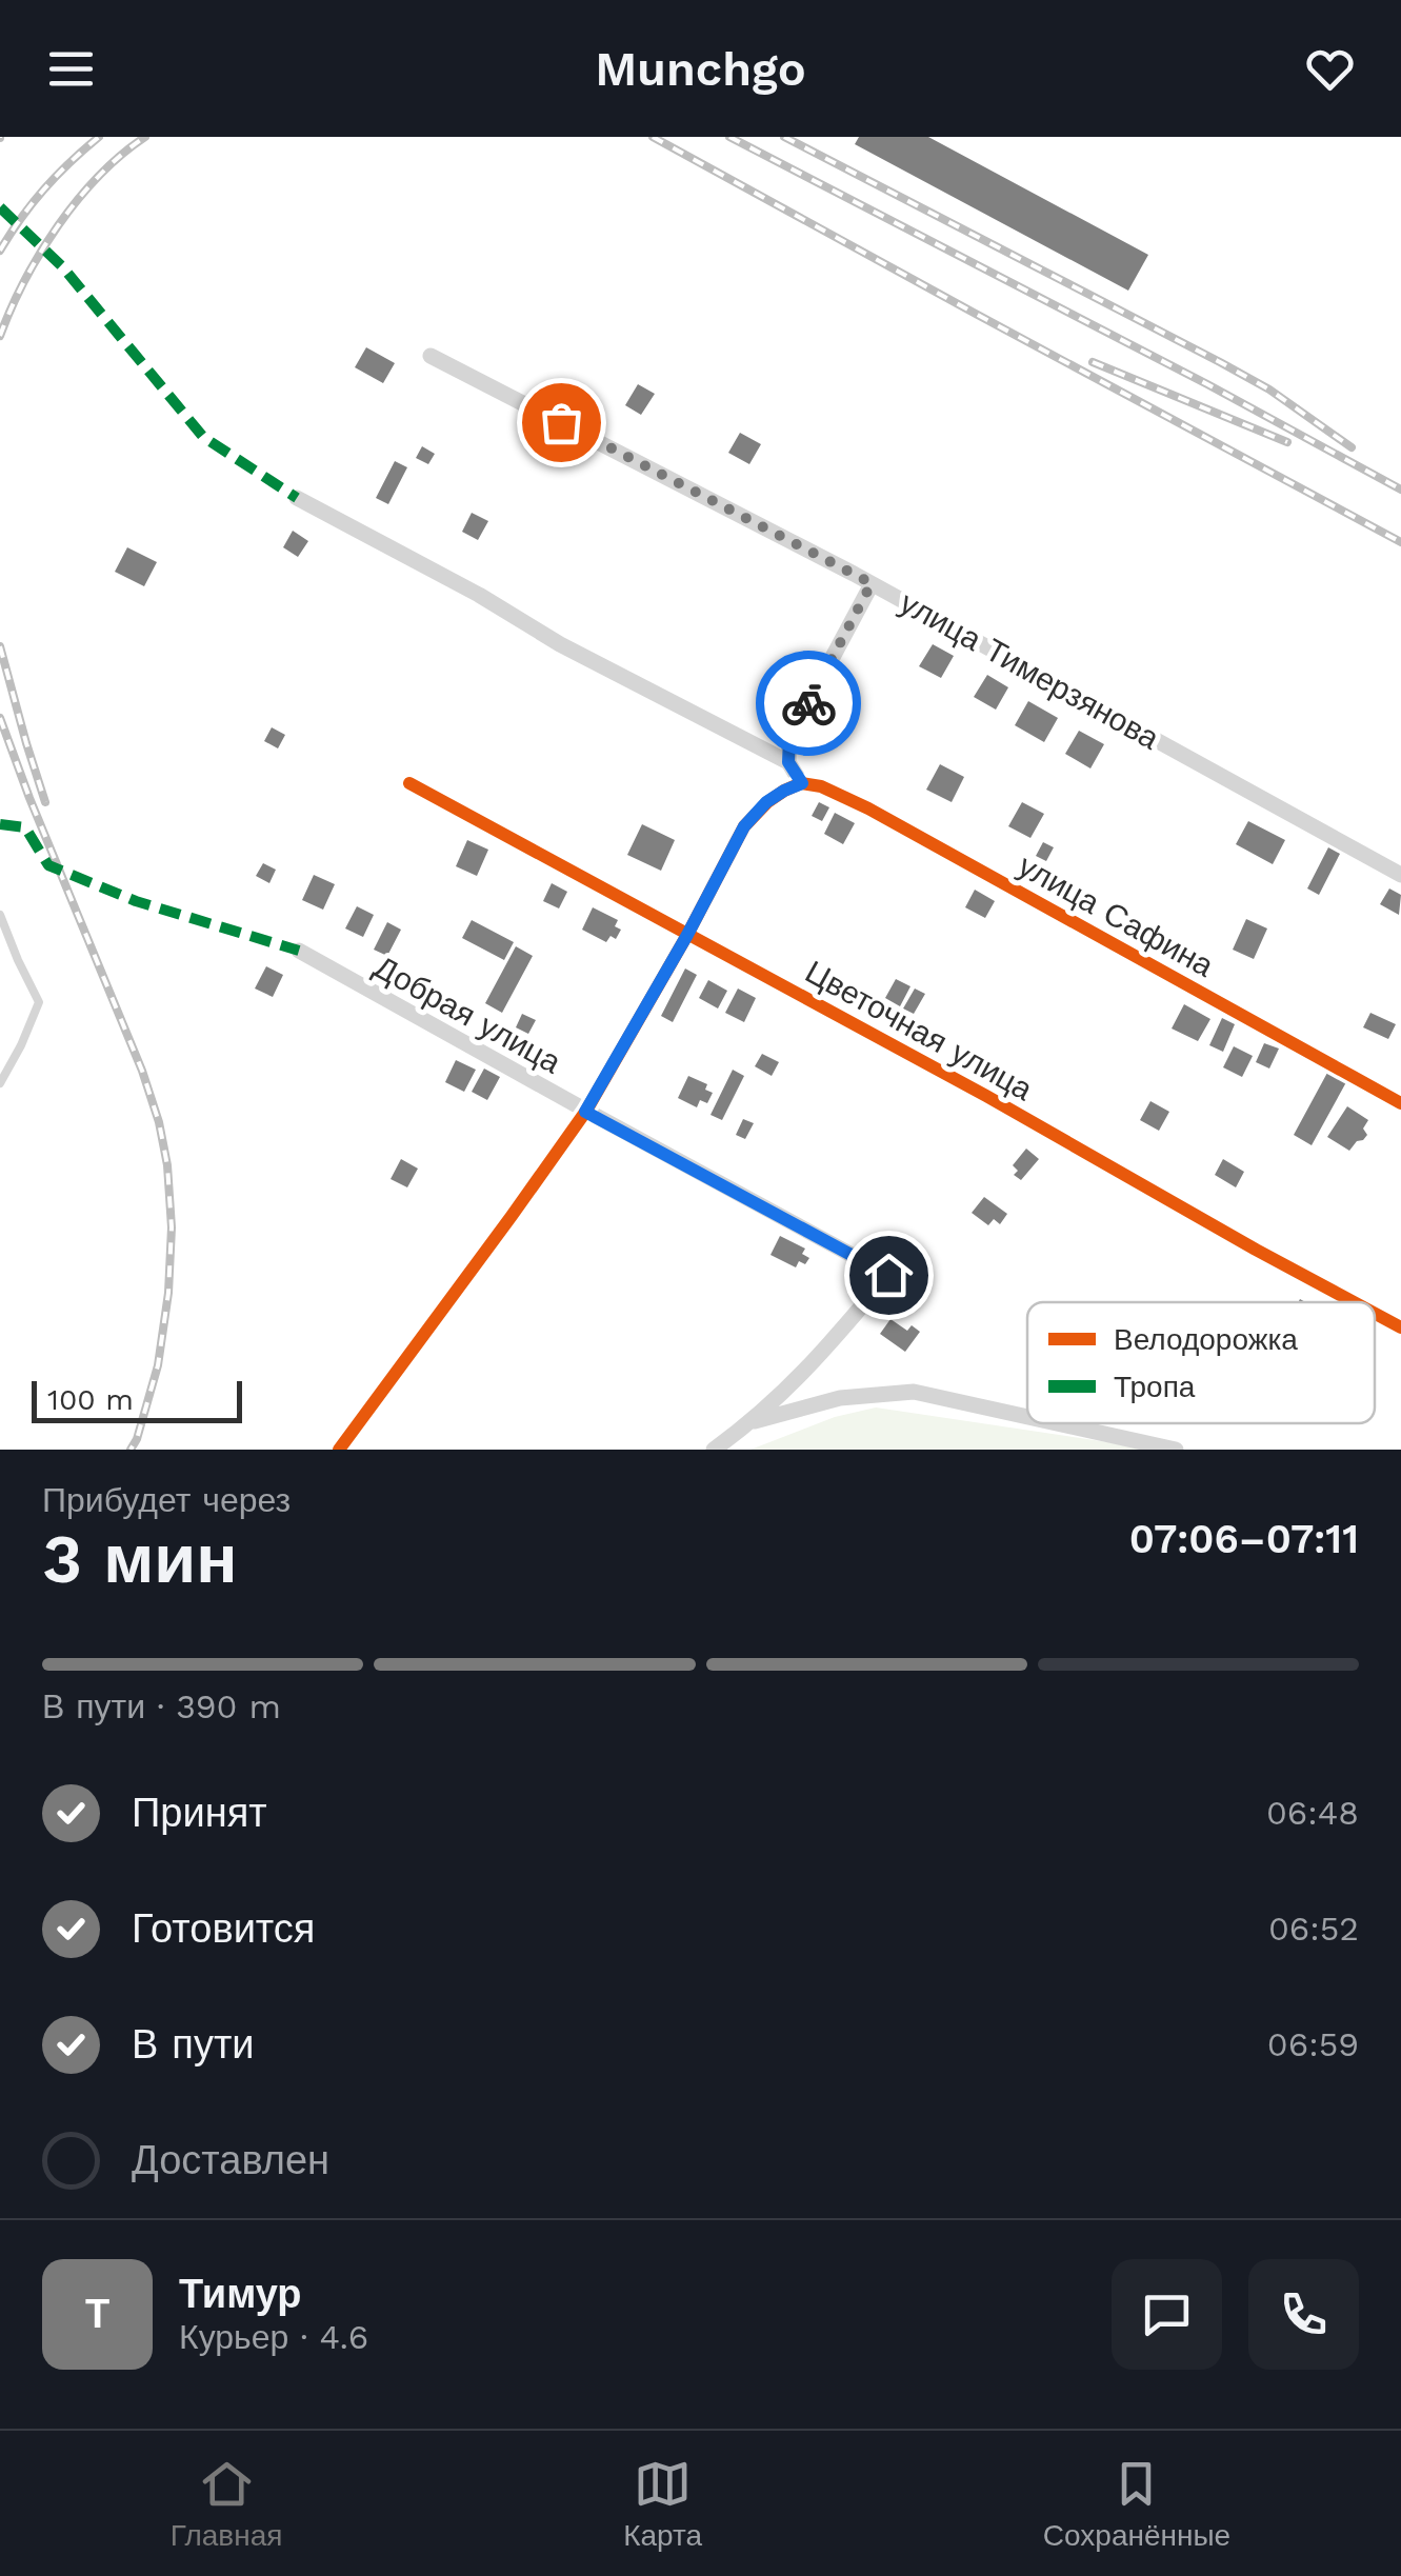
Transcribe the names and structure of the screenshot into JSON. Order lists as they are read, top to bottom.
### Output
{
  "streets": {
    "street": [
      "улица Тимерзянова",
      "улица Сафина",
      "Добрая улица",
      "Цветочная улица"
    ]
  },
  "legend": ["Велодорожка", "Тропа"],
  "scale_bar": "100 m",
  "page": {
    "header": "Munchgo",
    "scale": "100 m",
    "heading": ["3 мин", "Прибудет через", "07:06–07:11"],
    "panel": ["Тимур", "Курьер · 4.6"],
    "bar": "В пути · 390 m",
    "list": [
      ["Принят", "06:48"],
      ["Готовится", "06:52"],
      ["В пути", "06:59"],
      "Доставлен"
    ],
    "round": "Т",
    "tabs": ["Главная", "Карта", "Сохранённые"]
  }
}
